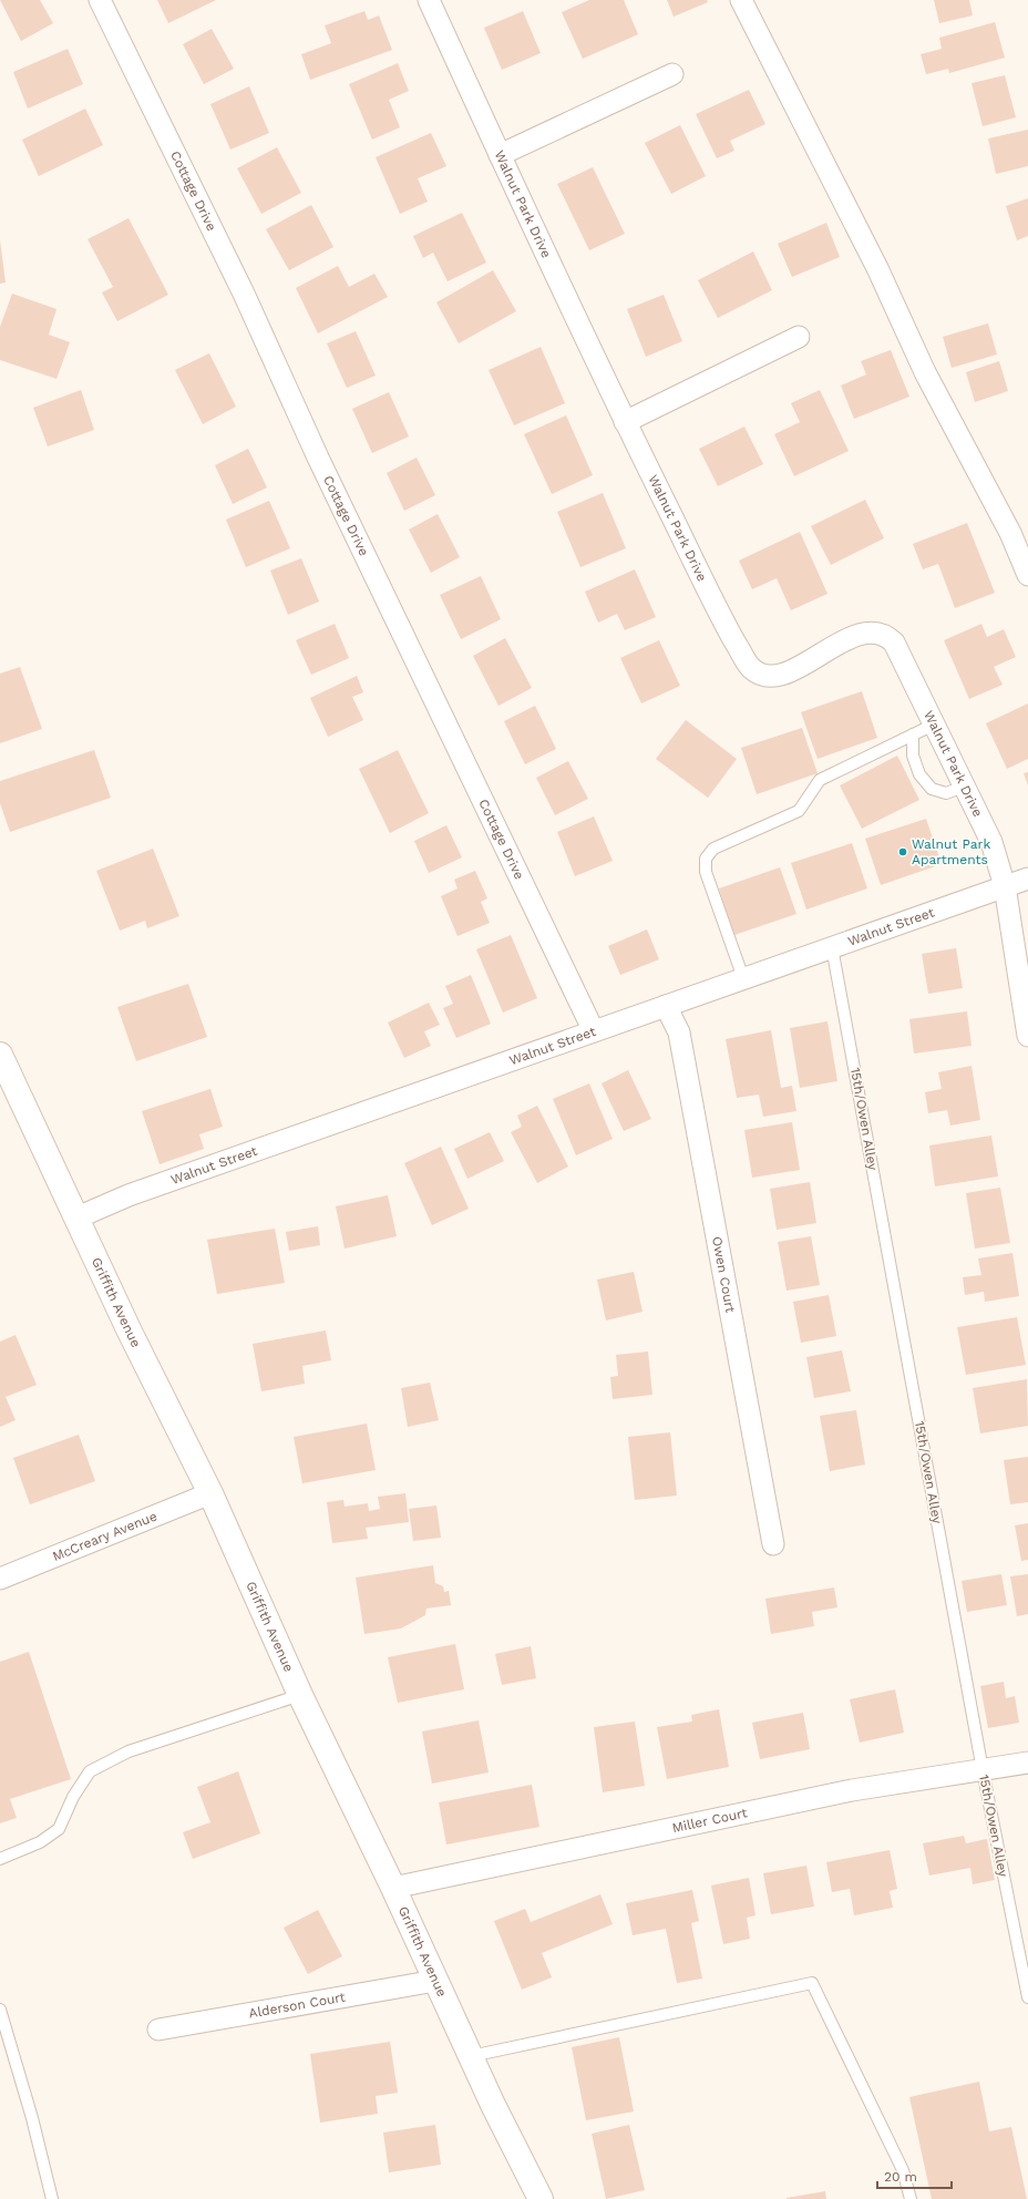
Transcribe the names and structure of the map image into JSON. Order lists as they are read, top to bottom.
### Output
{
  "streets": {
    "street": [
      "Cottage Drive",
      "Walnut Park Drive",
      "Walnut Street",
      "Owen Court",
      "Griffith Avenue",
      "McCreary Avenue",
      "Miller Court",
      "Alderson Court"
    ],
    "lane": ["15th/Owen Alley"]
  },
  "crossings": [
    ["Cottage Drive", "Walnut Street"],
    ["Walnut Park Drive", "Walnut Street"],
    ["Walnut Street", "15th/Owen Alley"],
    ["Walnut Street", "Owen Court"],
    ["Walnut Street", "Griffith Avenue"],
    ["15th/Owen Alley", "Miller Court"],
    ["Griffith Avenue", "McCreary Avenue"],
    ["Griffith Avenue", "Miller Court"],
    ["Griffith Avenue", "Alderson Court"]
  ],
  "places": ["Walnut Park Apartments"],
  "scale_bar": "20 m"
}
